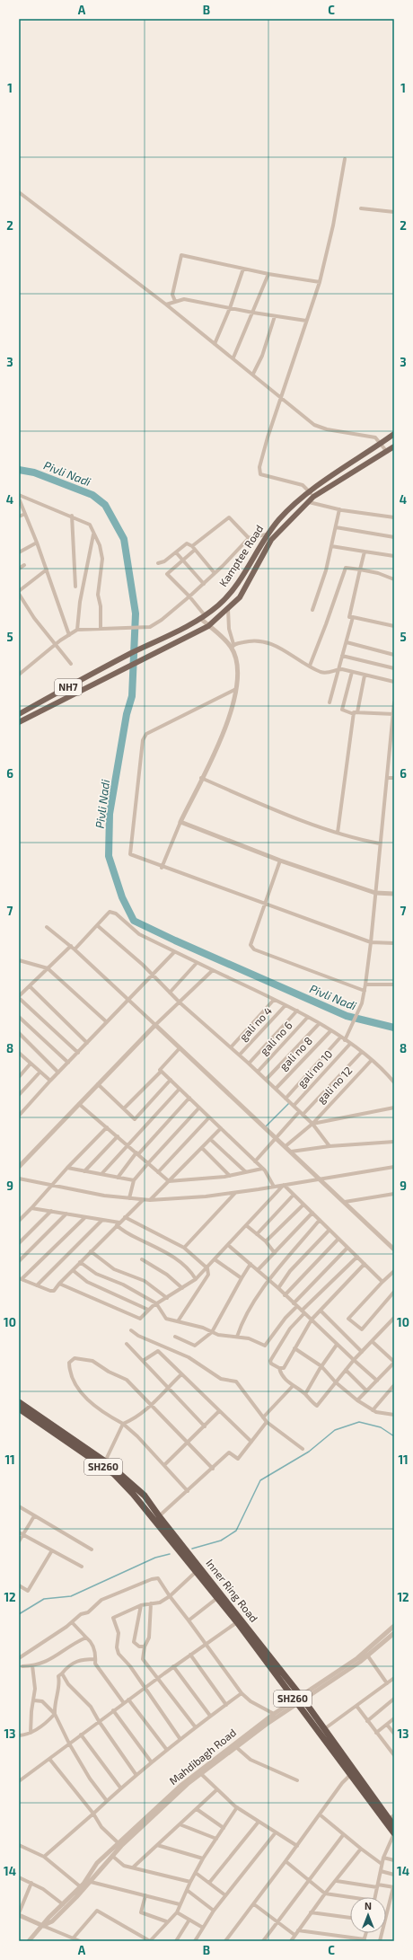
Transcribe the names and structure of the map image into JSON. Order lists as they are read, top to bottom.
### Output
{
  "streets": {
    "highway": ["SH260", "Inner Ring Road"],
    "main road": ["Kamptee Road", "NH7"],
    "street": [
      "gali no 4",
      "gali no 6",
      "gali no 8",
      "gali no 10",
      "gali no 12",
      "Mahdibagh Road"
    ]
  },
  "crossings": [
    ["SH260", "Inner Ring Road"],
    ["Inner Ring Road", "Mahdibagh Road"]
  ],
  "water": ["Pivli Nadi"],
  "north": "top",
  "grid": {
    "columns": ["A", "B", "C"],
    "rows": [
      "1",
      "2",
      "3",
      "4",
      "5",
      "6",
      "7",
      "8",
      "9",
      "10",
      "11",
      "12",
      "13",
      "14"
    ]
  }
}
